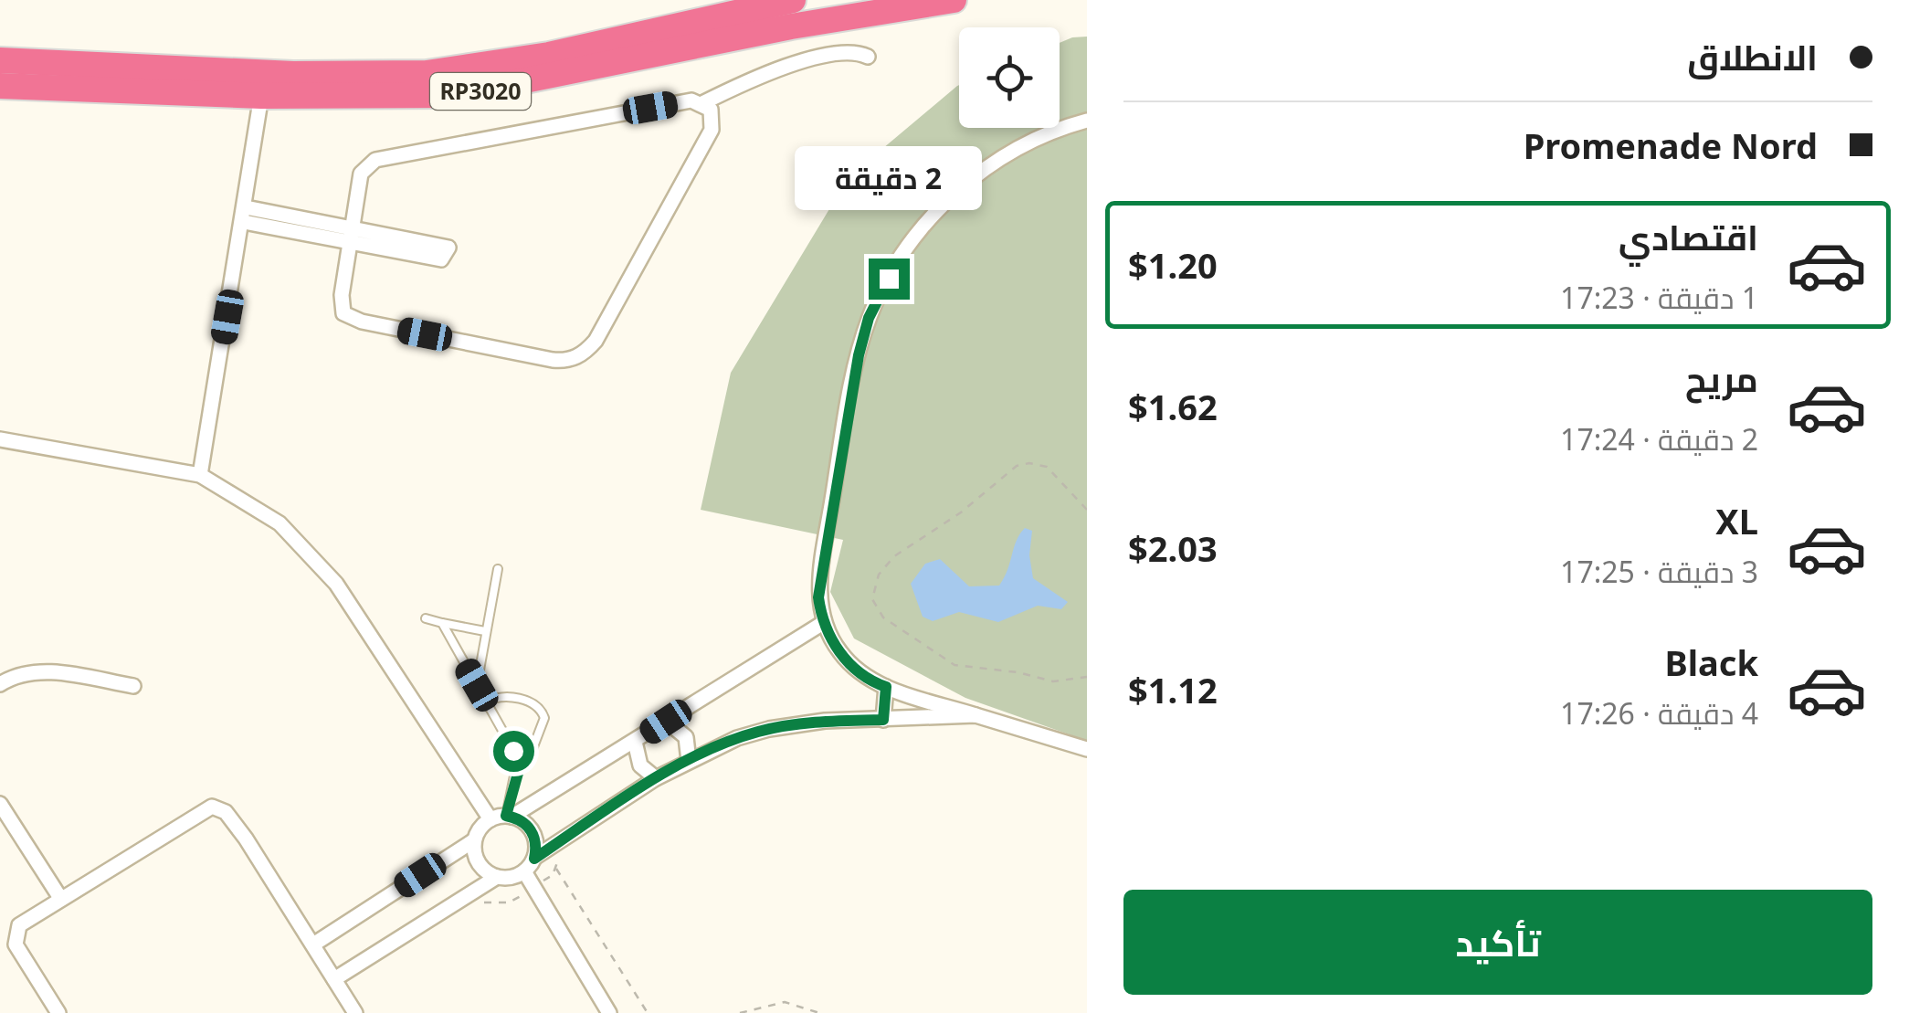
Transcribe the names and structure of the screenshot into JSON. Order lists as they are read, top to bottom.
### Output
{
  "streets": {
    "highway": ["RP3020"]
  },
  "page": {
    "banner": ["الانطلاق", "Promenade Nord"],
    "bubble": "2 دقيقة",
    "list": [
      {
        "name": "اقتصادي",
        "note": "1 دقيقة · 17:23",
        "value": "$1.20"
      },
      {
        "name": "مريح",
        "note": "2 دقيقة · 17:24",
        "value": "$1.62"
      },
      {
        "name": "XL",
        "note": "3 دقيقة · 17:25",
        "value": "$2.03"
      },
      {
        "name": "Black",
        "note": "4 دقيقة · 17:26",
        "value": "$1.12"
      }
    ],
    "buttons": "تأكيد"
  }
}
